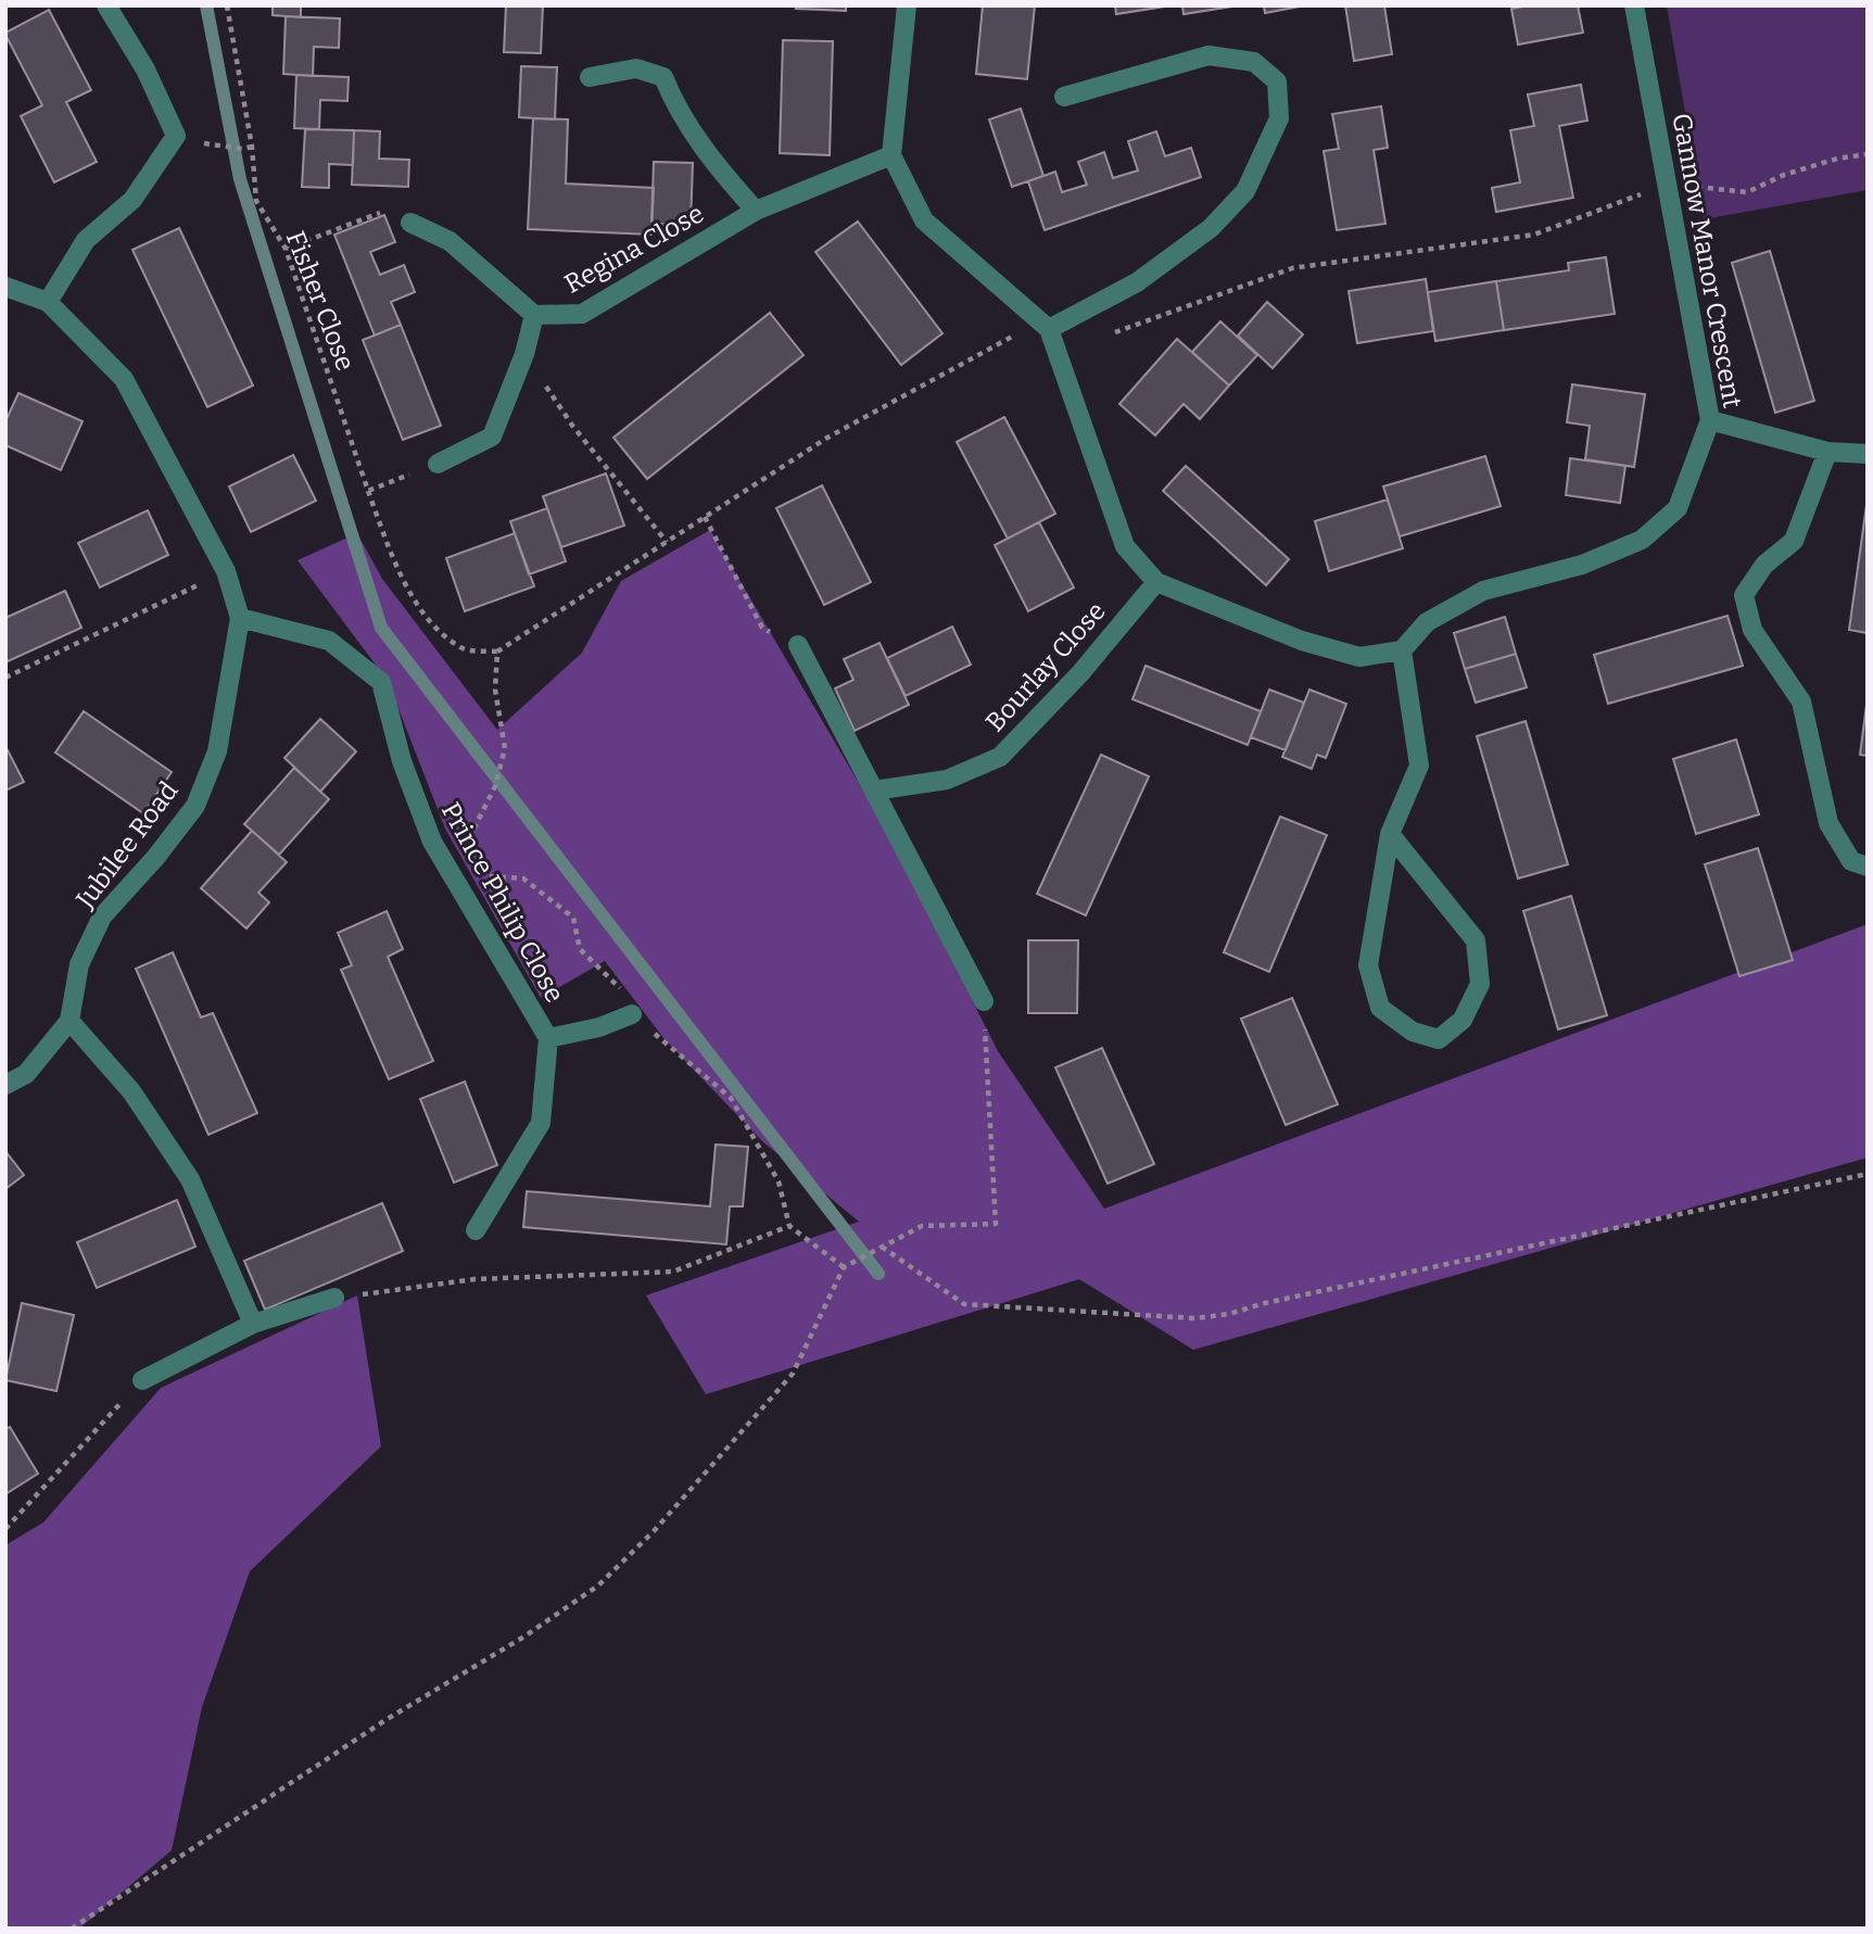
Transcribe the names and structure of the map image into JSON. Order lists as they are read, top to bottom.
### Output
{
  "streets": {
    "street": [
      "Regina Close",
      "Gannow Manor Crescent",
      "Bourlay Close",
      "Jubilee Road",
      "Prince Philip Close"
    ],
    "path": ["Fisher Close"]
  },
  "crossings": [
    ["Jubilee Road", "Prince Philip Close"]
  ]
}
